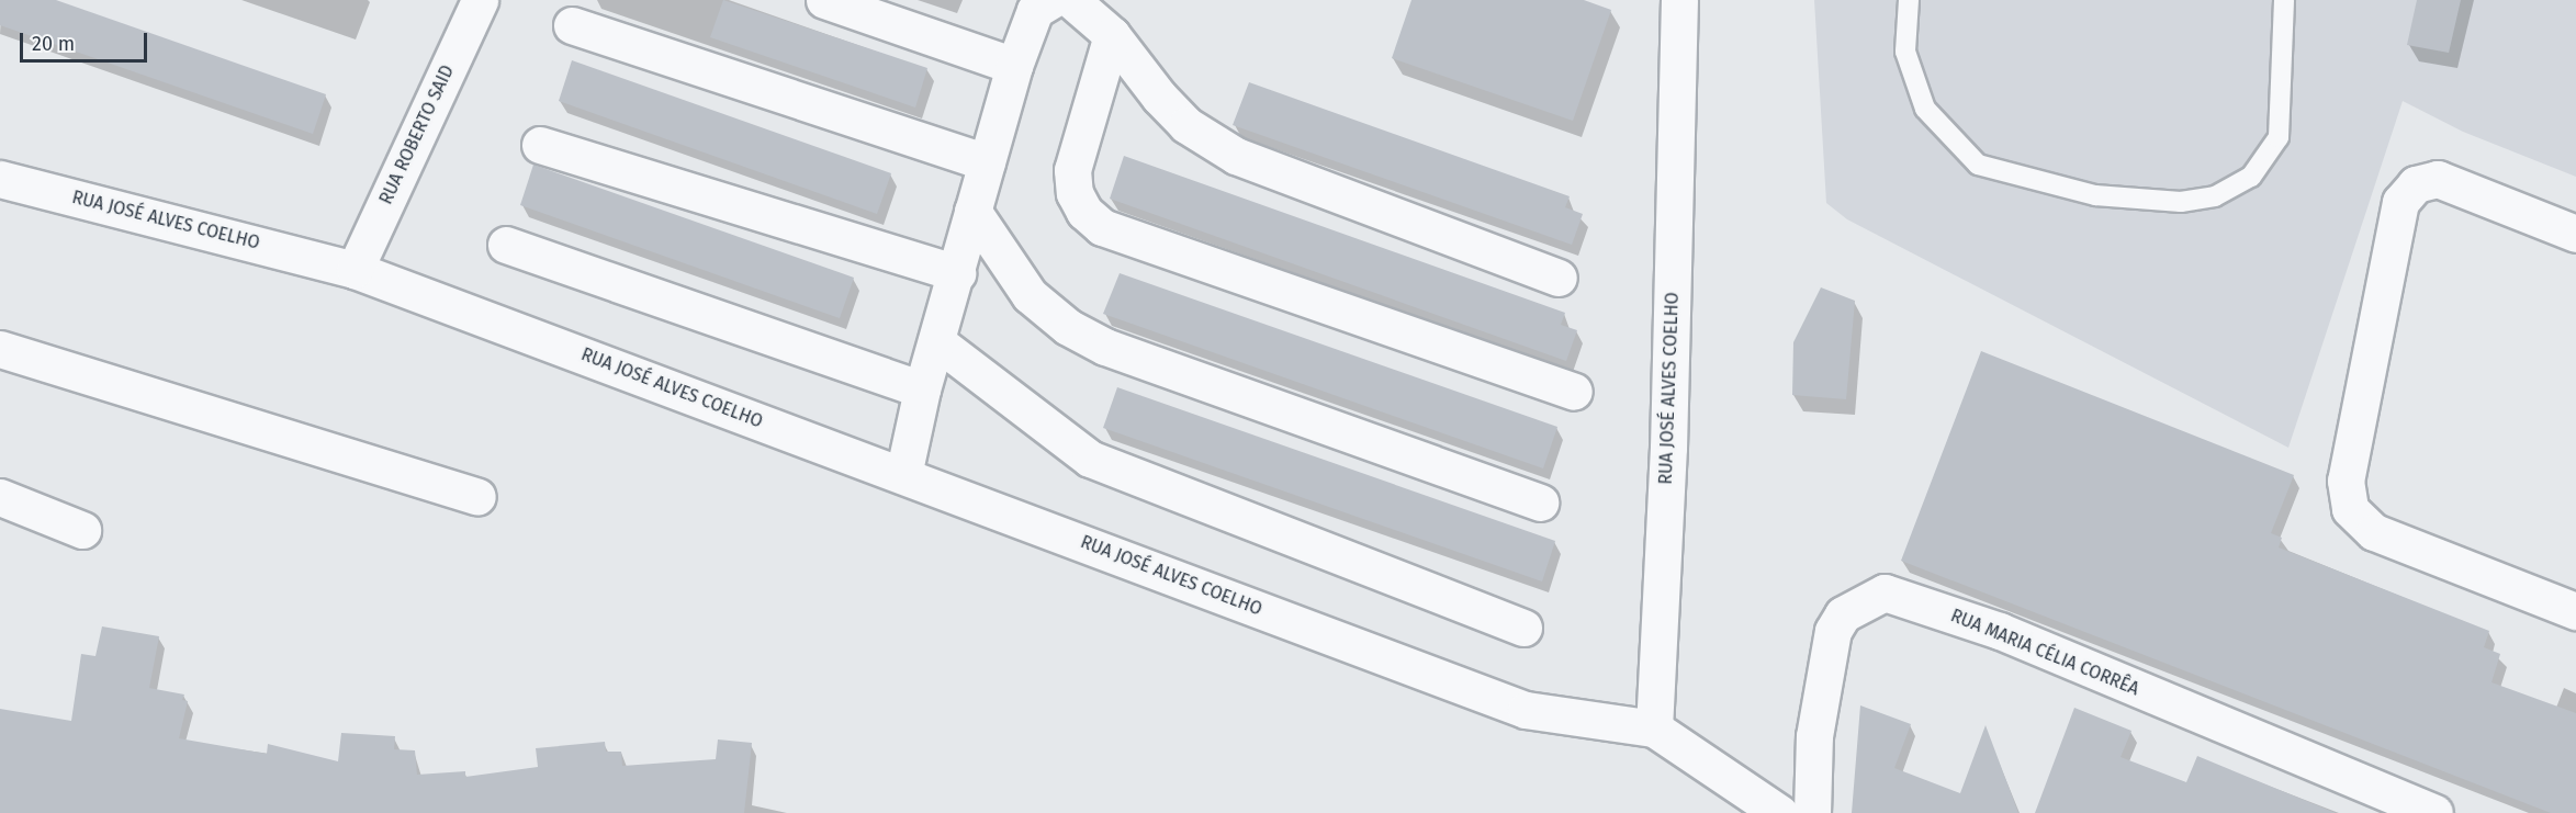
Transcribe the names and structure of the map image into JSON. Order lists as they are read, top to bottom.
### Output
{
  "streets": {
    "street": ["RUA ROBERTO SAID", "RUA JOSÉ ALVES COELHO", "RUA MARIA CÉLIA CORRÊA"]
  },
  "crossings": [
    ["RUA ROBERTO SAID", "RUA JOSÉ ALVES COELHO"]
  ],
  "scale_bar": "20 m"
}
